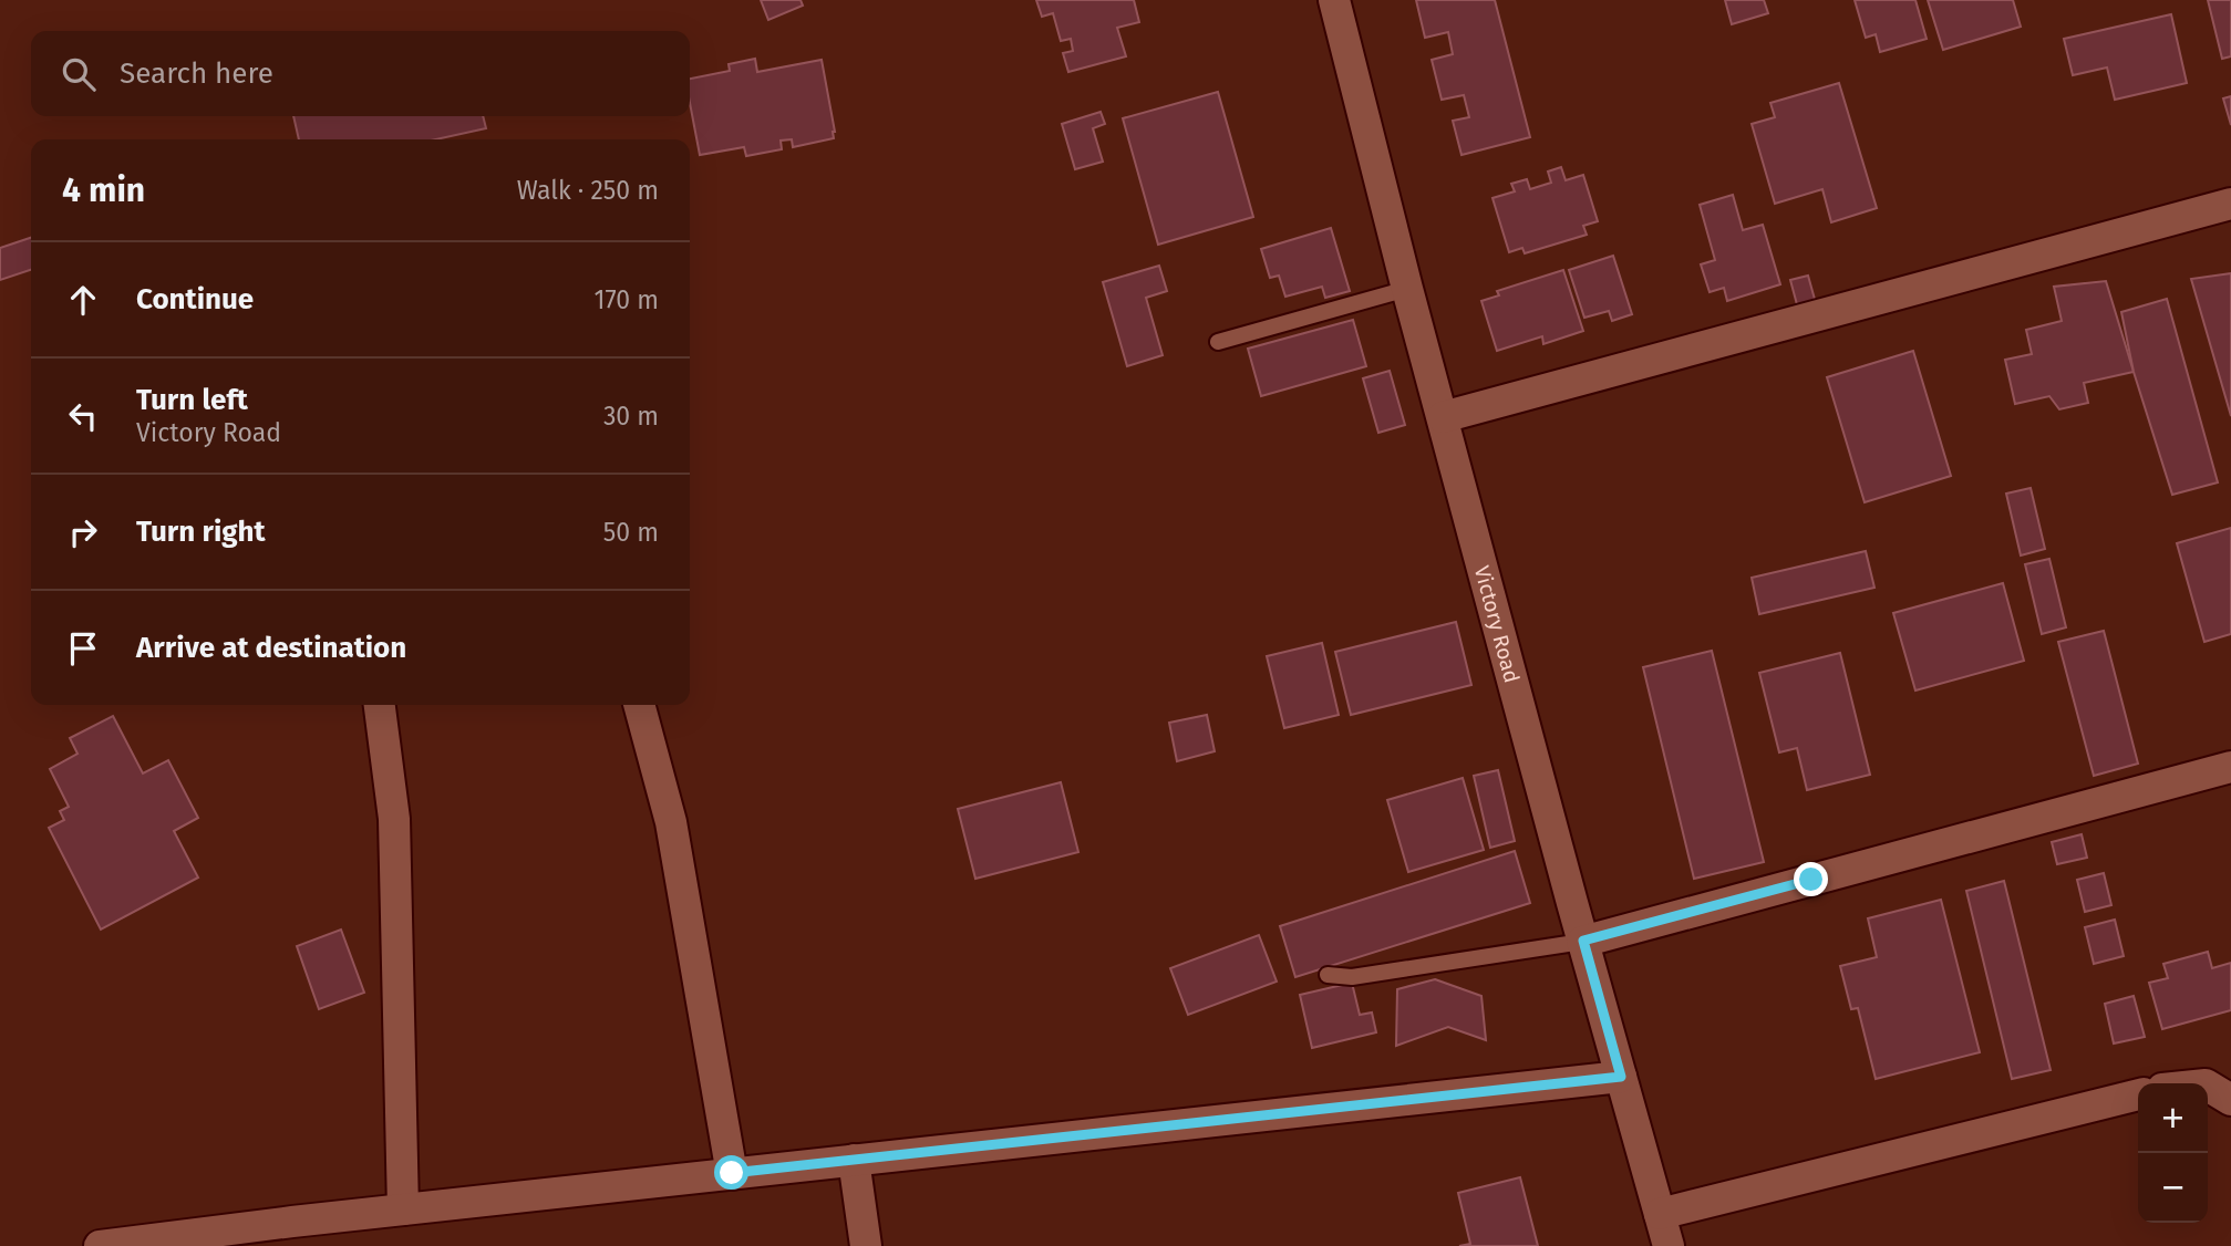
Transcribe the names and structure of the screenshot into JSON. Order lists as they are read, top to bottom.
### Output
{
  "streets": {
    "street": ["Victory Road"]
  },
  "page": {
    "search": "Search here",
    "heading": ["4 min", "Walk · 250 m"],
    "list": [
      ["Continue", "170 m"],
      ["Turn left", "Victory Road", "30 m"],
      ["Turn right", "50 m"],
      "Arrive at destination"
    ],
    "map_buttons": ["+", "−"]
  }
}
